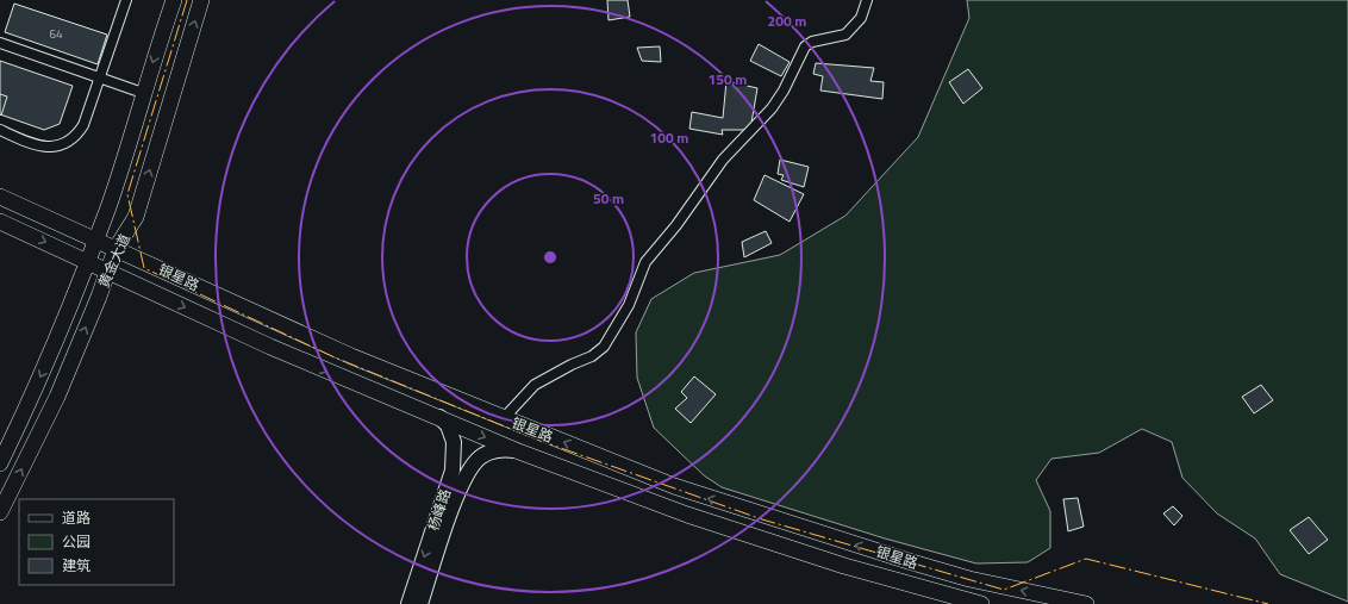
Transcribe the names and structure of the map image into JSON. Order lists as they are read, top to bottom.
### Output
{
  "streets": {
    "main road": ["黄金大道", "银星路", "杨峰路"]
  },
  "crossings": [
    ["黄金大道", "银星路"],
    ["银星路", "杨峰路"]
  ],
  "one_way": ["杨峰路"],
  "house_numbers": ["64"],
  "legend": ["道路", "公园", "建筑"],
  "rings": [
    "200 m",
    "150 m",
    "100 m",
    "50 m"
  ]
}
